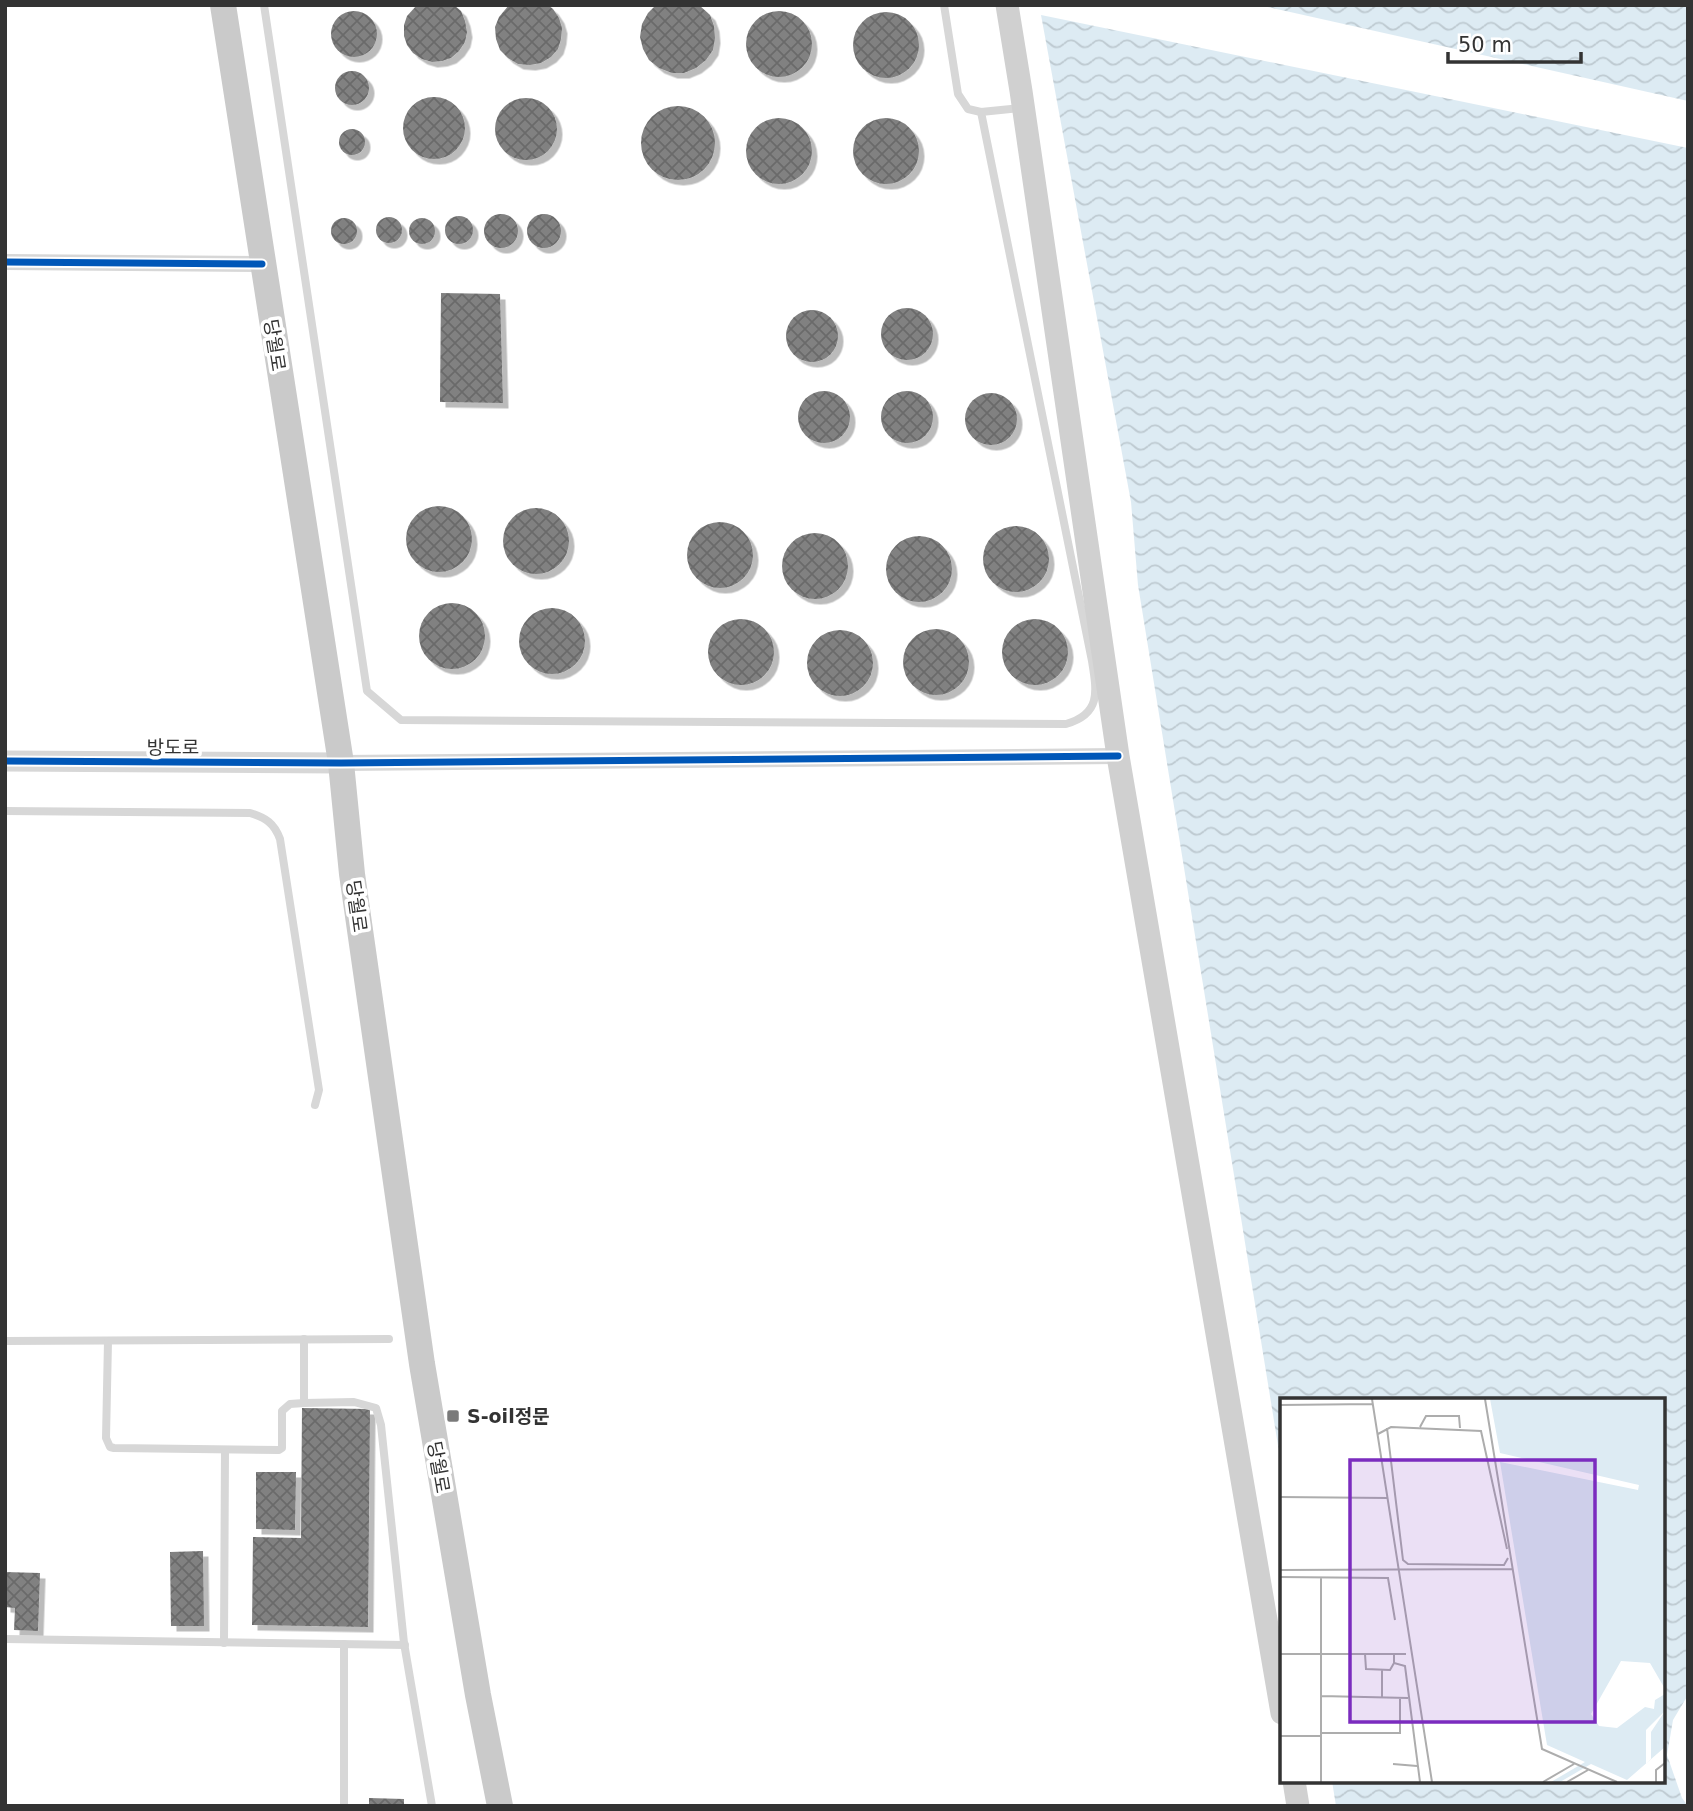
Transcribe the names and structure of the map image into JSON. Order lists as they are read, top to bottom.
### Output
{
  "streets": {
    "main road": ["당월로"],
    "street": ["방도로"]
  },
  "crossings": [
    ["당월로", "방도로"]
  ],
  "places": {
    "transit": ["S-oil정문"]
  },
  "scale_bar": "50 m"
}
